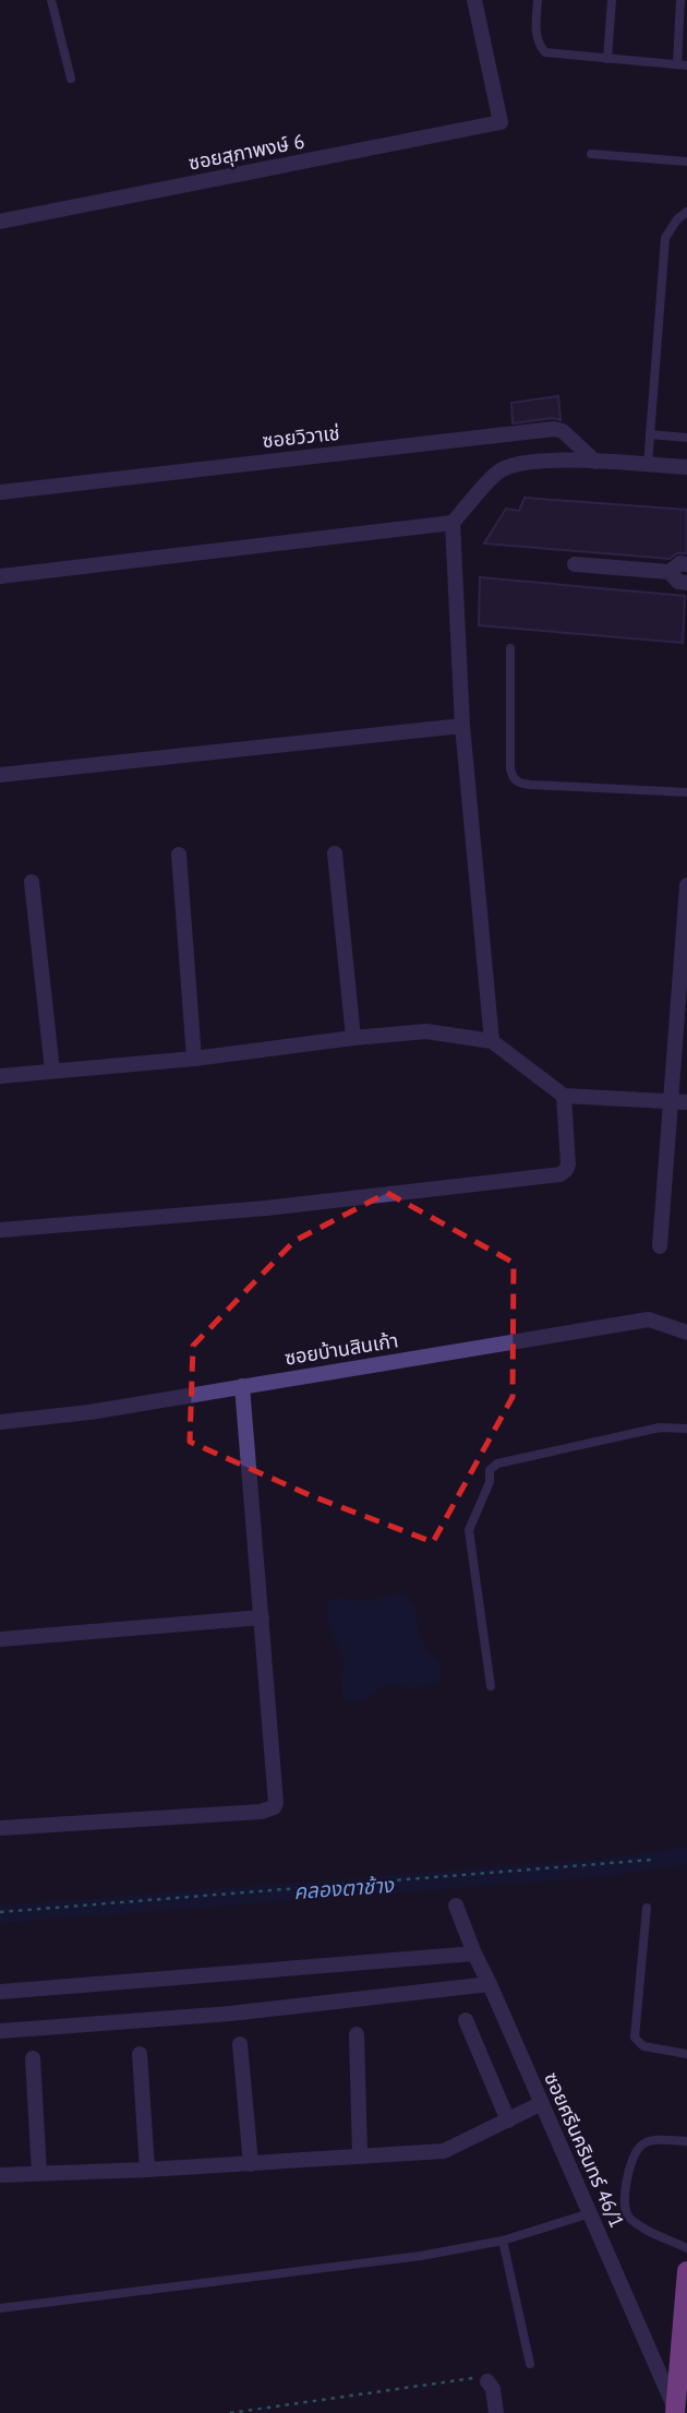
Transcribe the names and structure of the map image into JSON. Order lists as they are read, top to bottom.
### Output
{
  "streets": {
    "street": [
      "ซอยสุภาพงษ์ 6",
      "ซอยวิวาเช่",
      "ซอยบ้านสินเก้า",
      "ซอยศรีนครินทร์ 46/1"
    ]
  },
  "water": ["คลองตาช้าง"]
}
